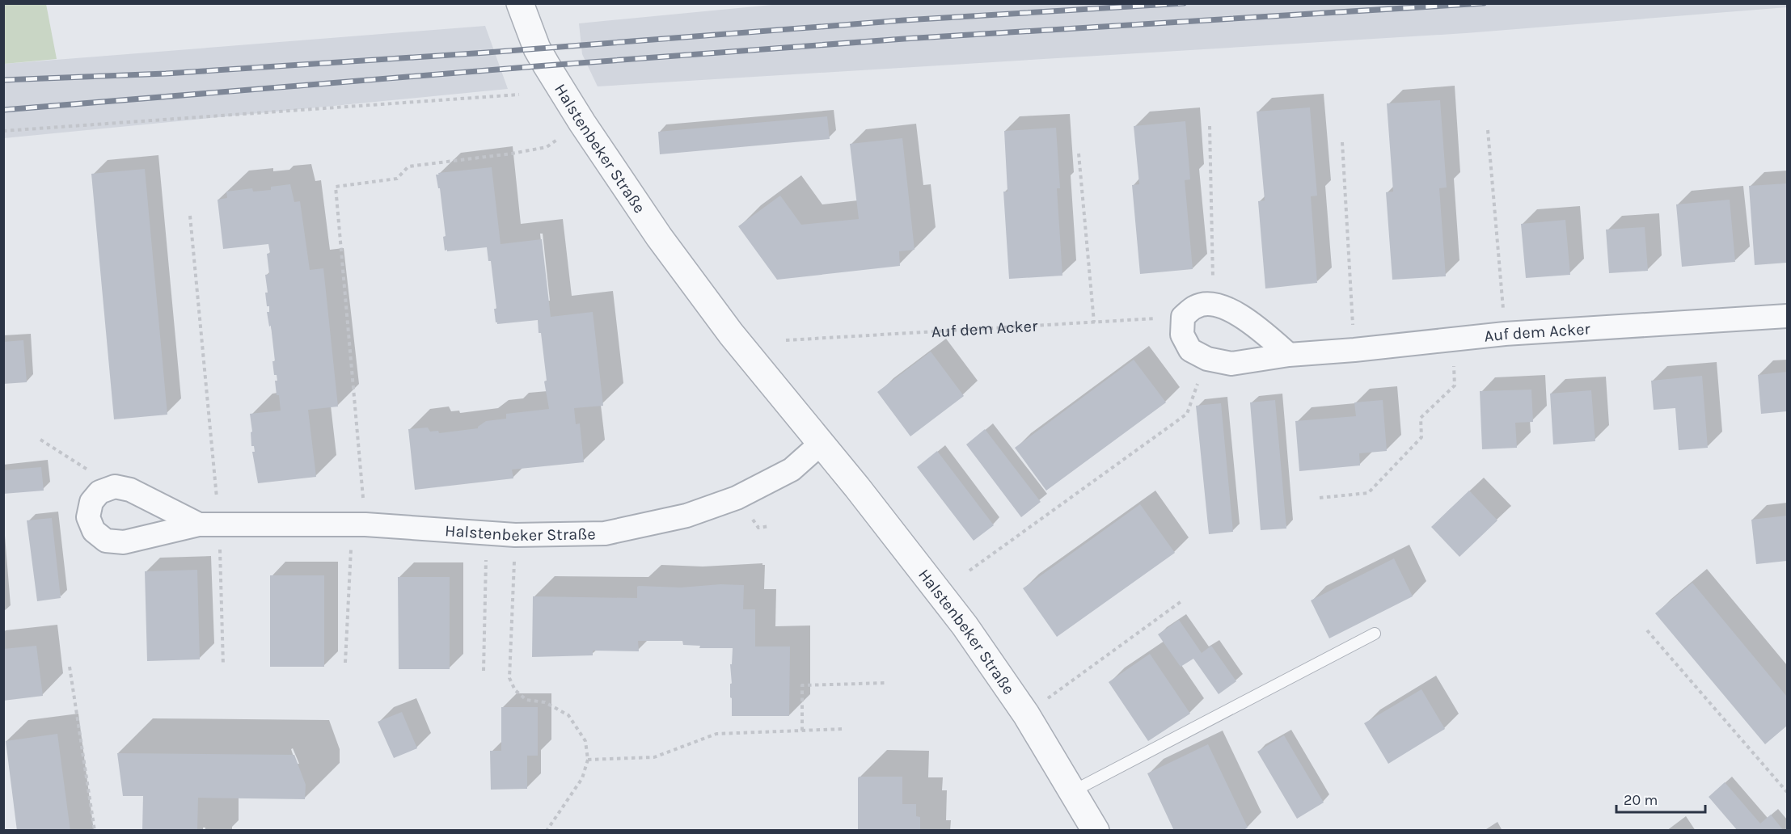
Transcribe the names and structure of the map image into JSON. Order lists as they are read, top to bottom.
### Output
{
  "streets": {
    "street": ["Halstenbeker Straße", "Auf dem Acker"]
  },
  "scale_bar": "20 m"
}
